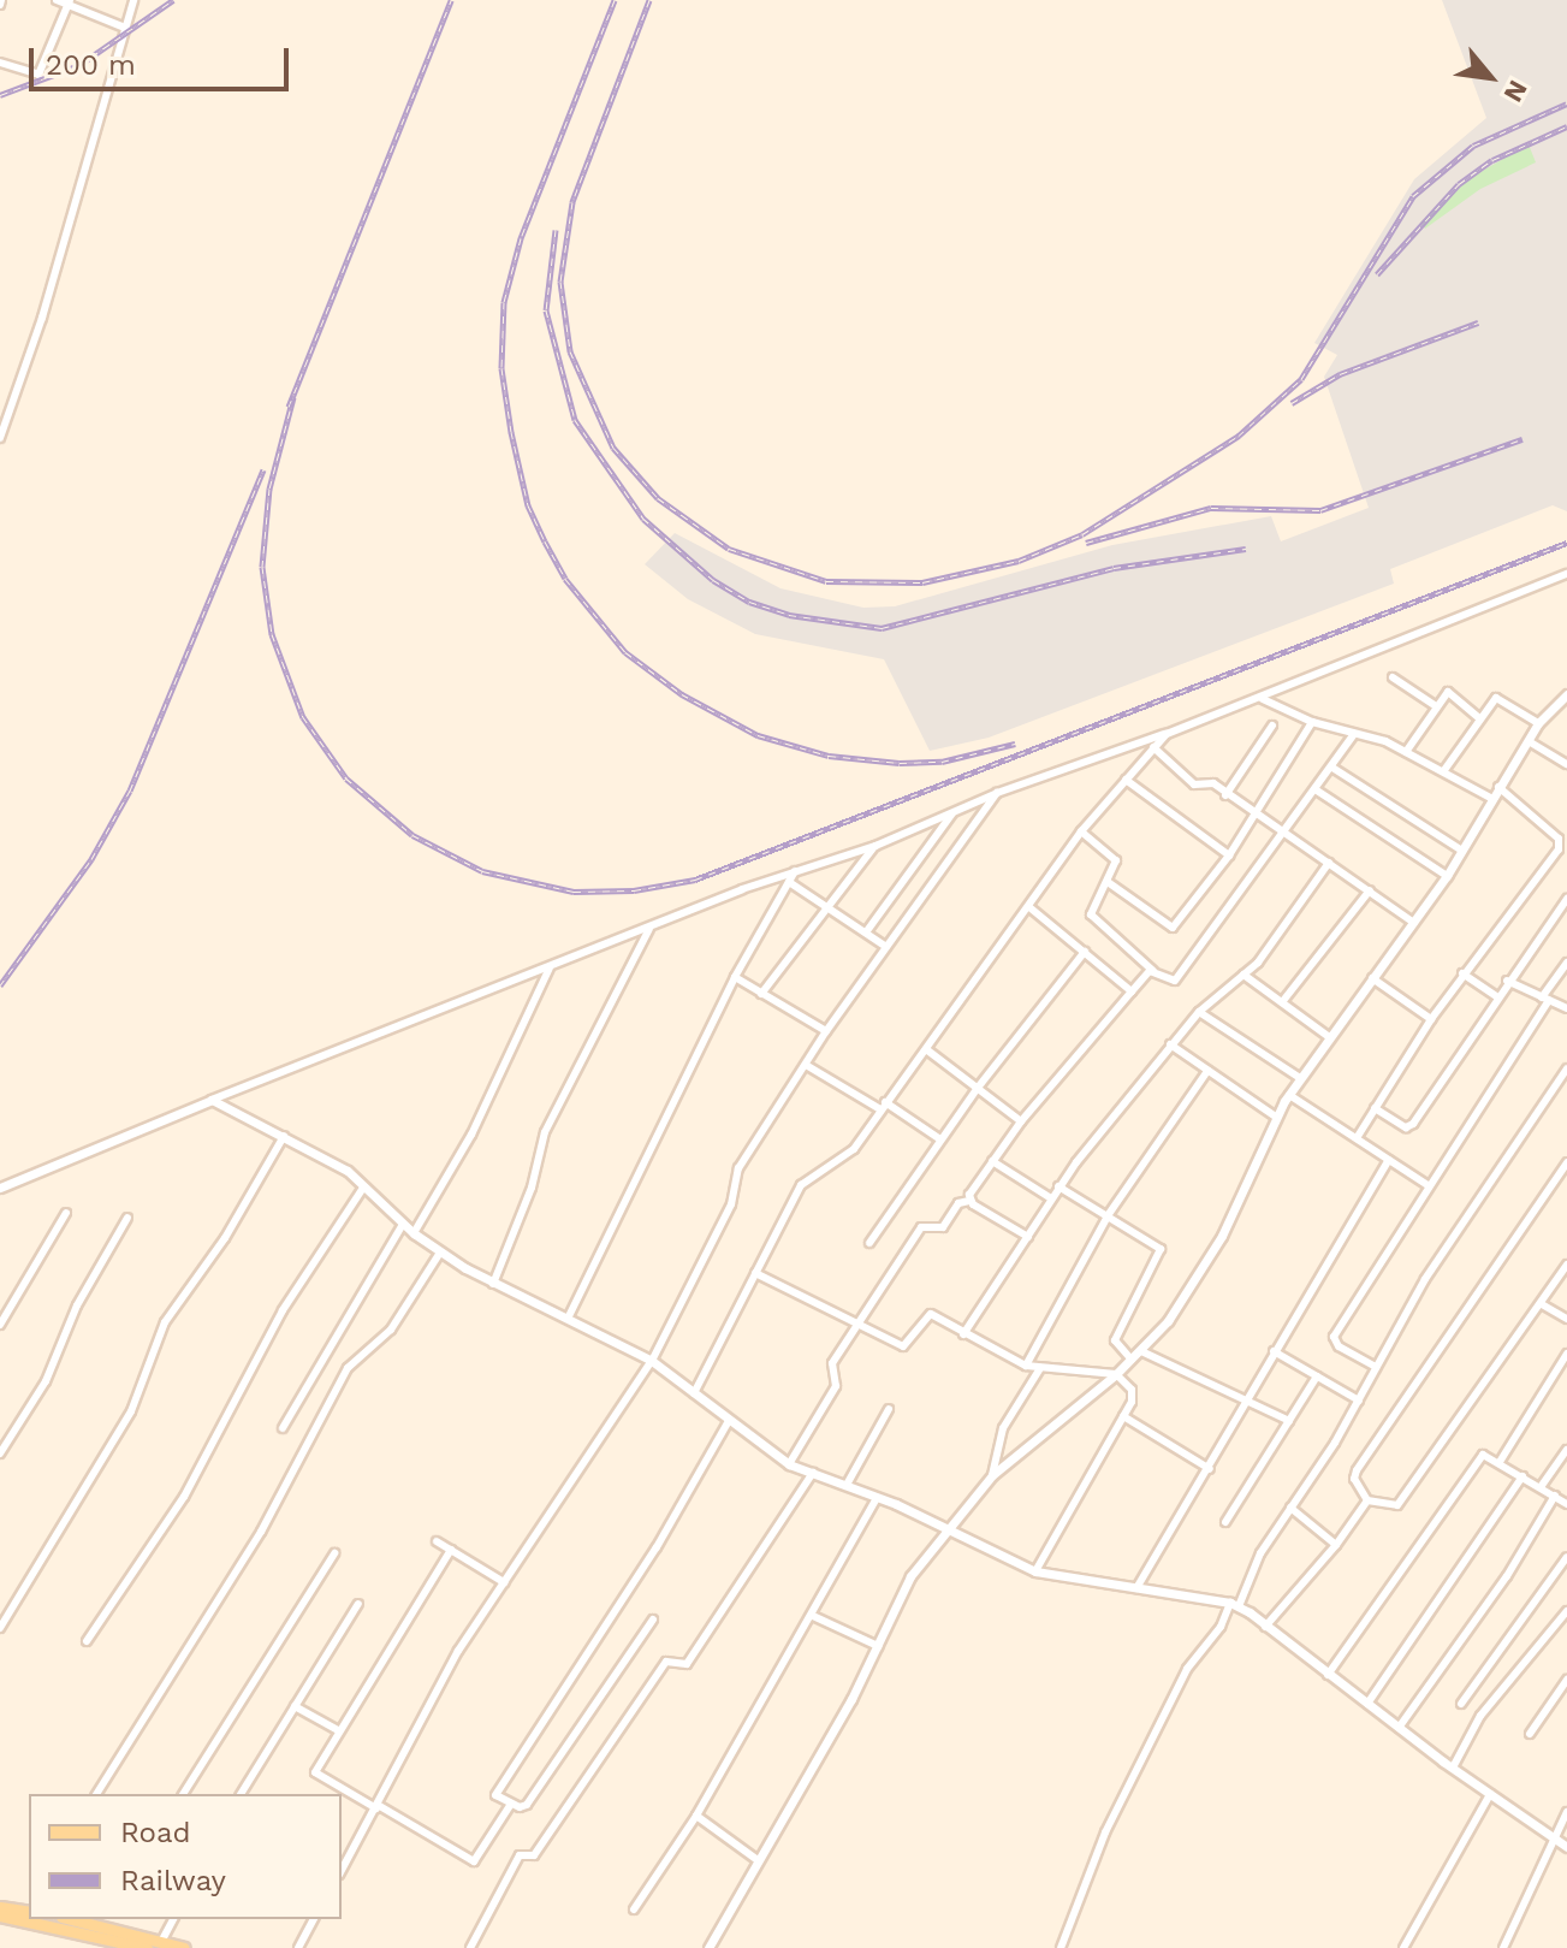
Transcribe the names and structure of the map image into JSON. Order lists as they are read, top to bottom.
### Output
{
  "legend": ["Road", "Railway"],
  "scale_bar": "200 m",
  "north": "bottom right"
}
